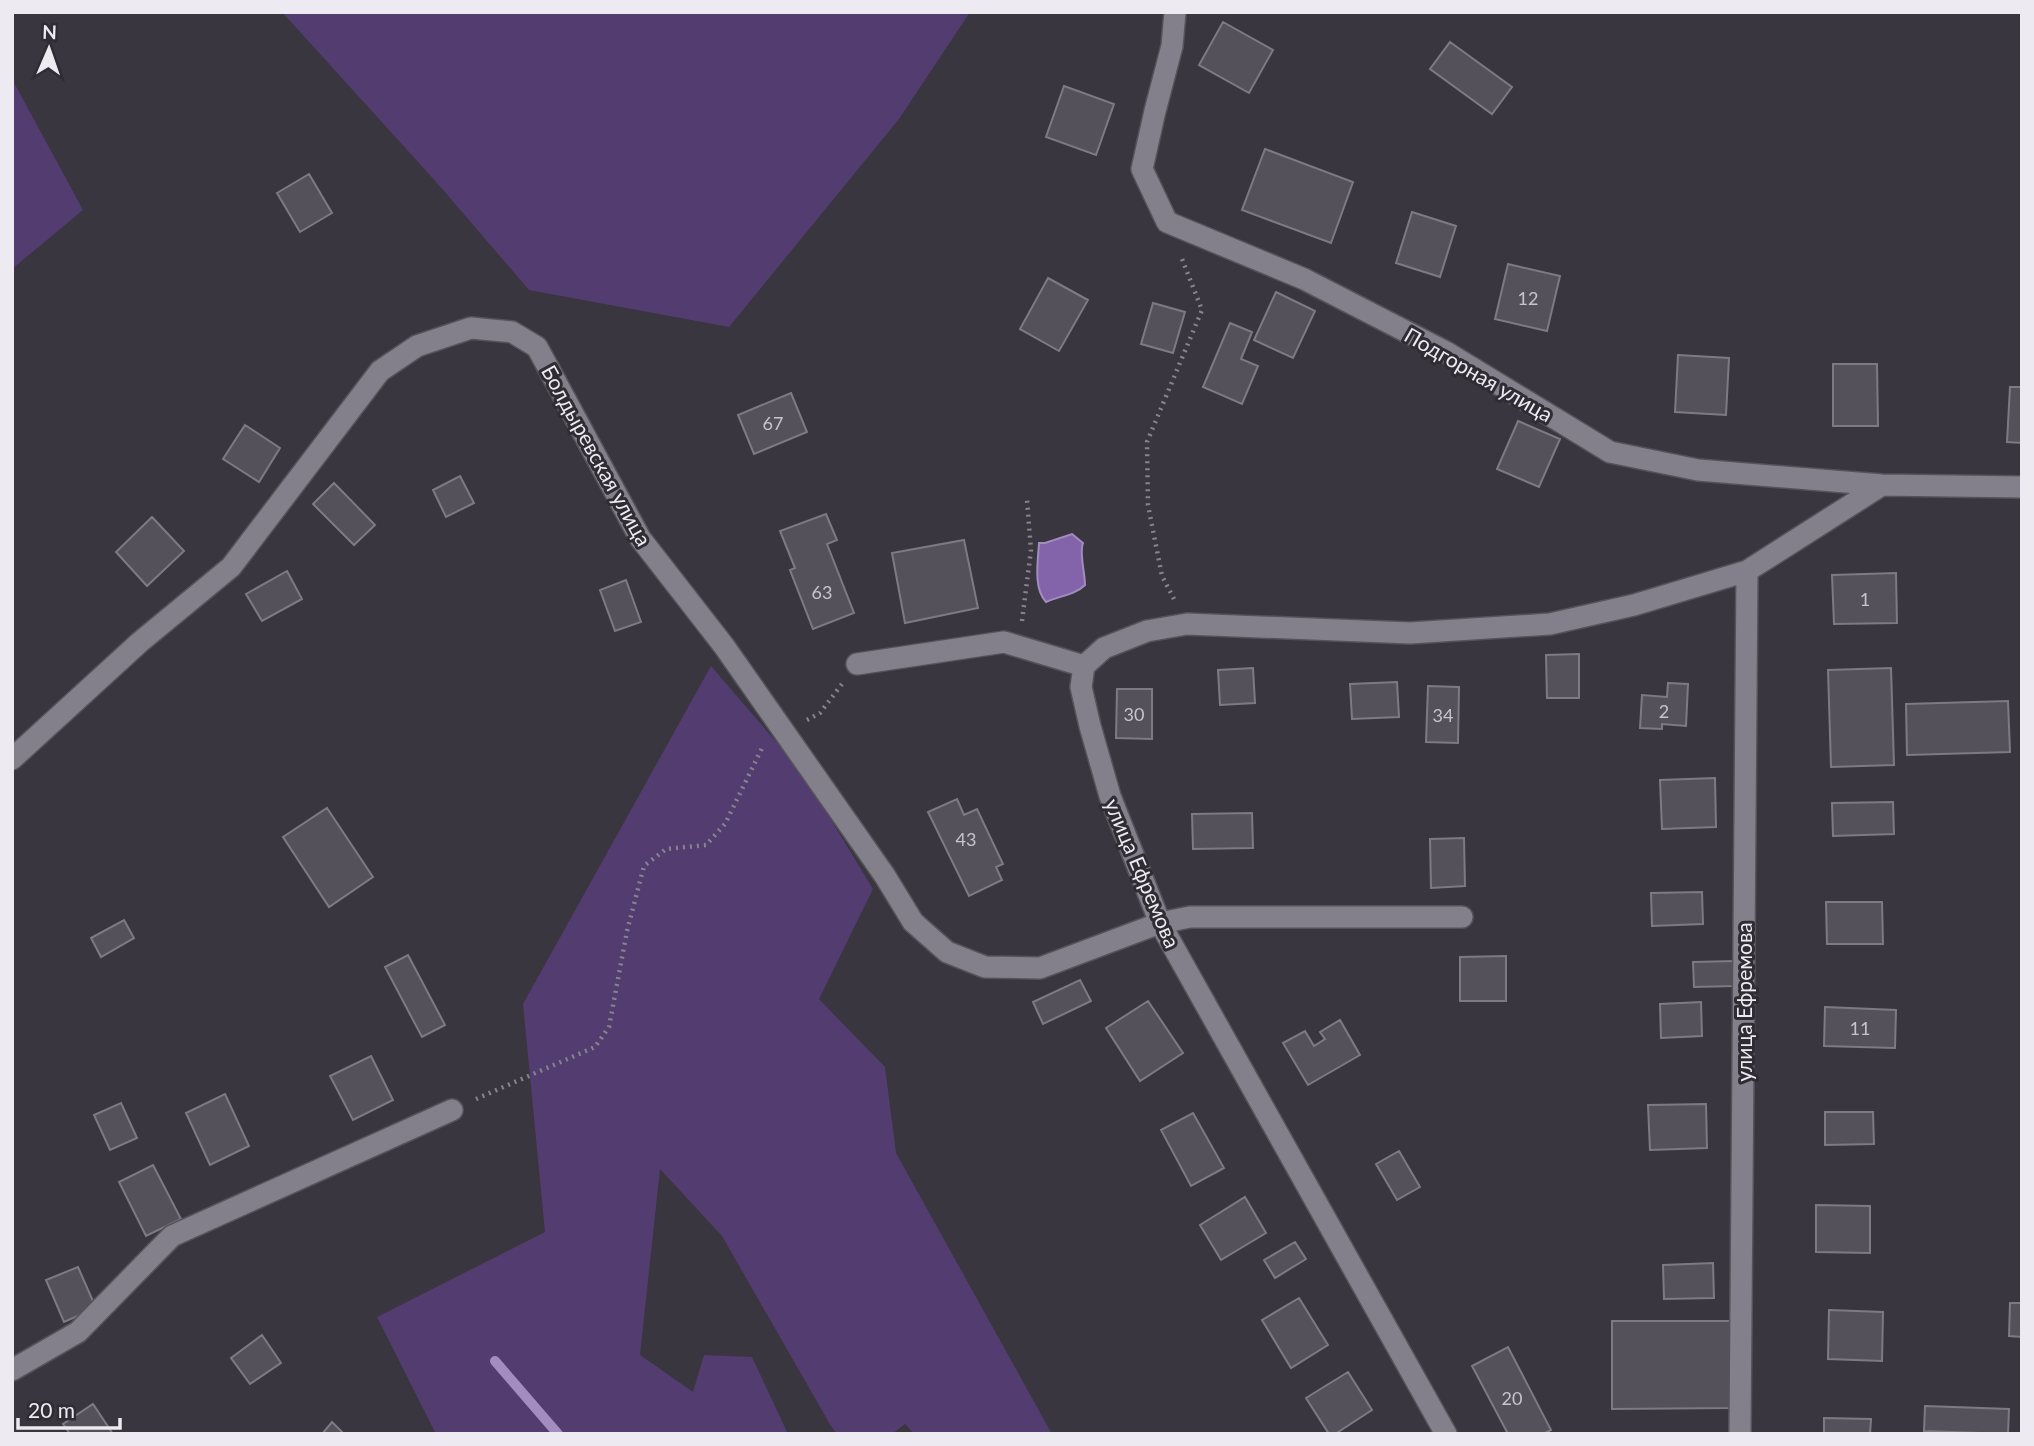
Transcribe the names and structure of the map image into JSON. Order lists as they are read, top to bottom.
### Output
{
  "streets": {
    "street": ["Подгорная улица", "Болдыревская улица", "улица Ефремова"]
  },
  "crossings": [
    ["Болдыревская улица", "улица Ефремова"]
  ],
  "house_numbers": [
    "12",
    "67",
    "63",
    "1",
    "2",
    "30",
    "34",
    "43",
    "11",
    "20"
  ],
  "scale_bar": "20 m",
  "north": "top"
}
